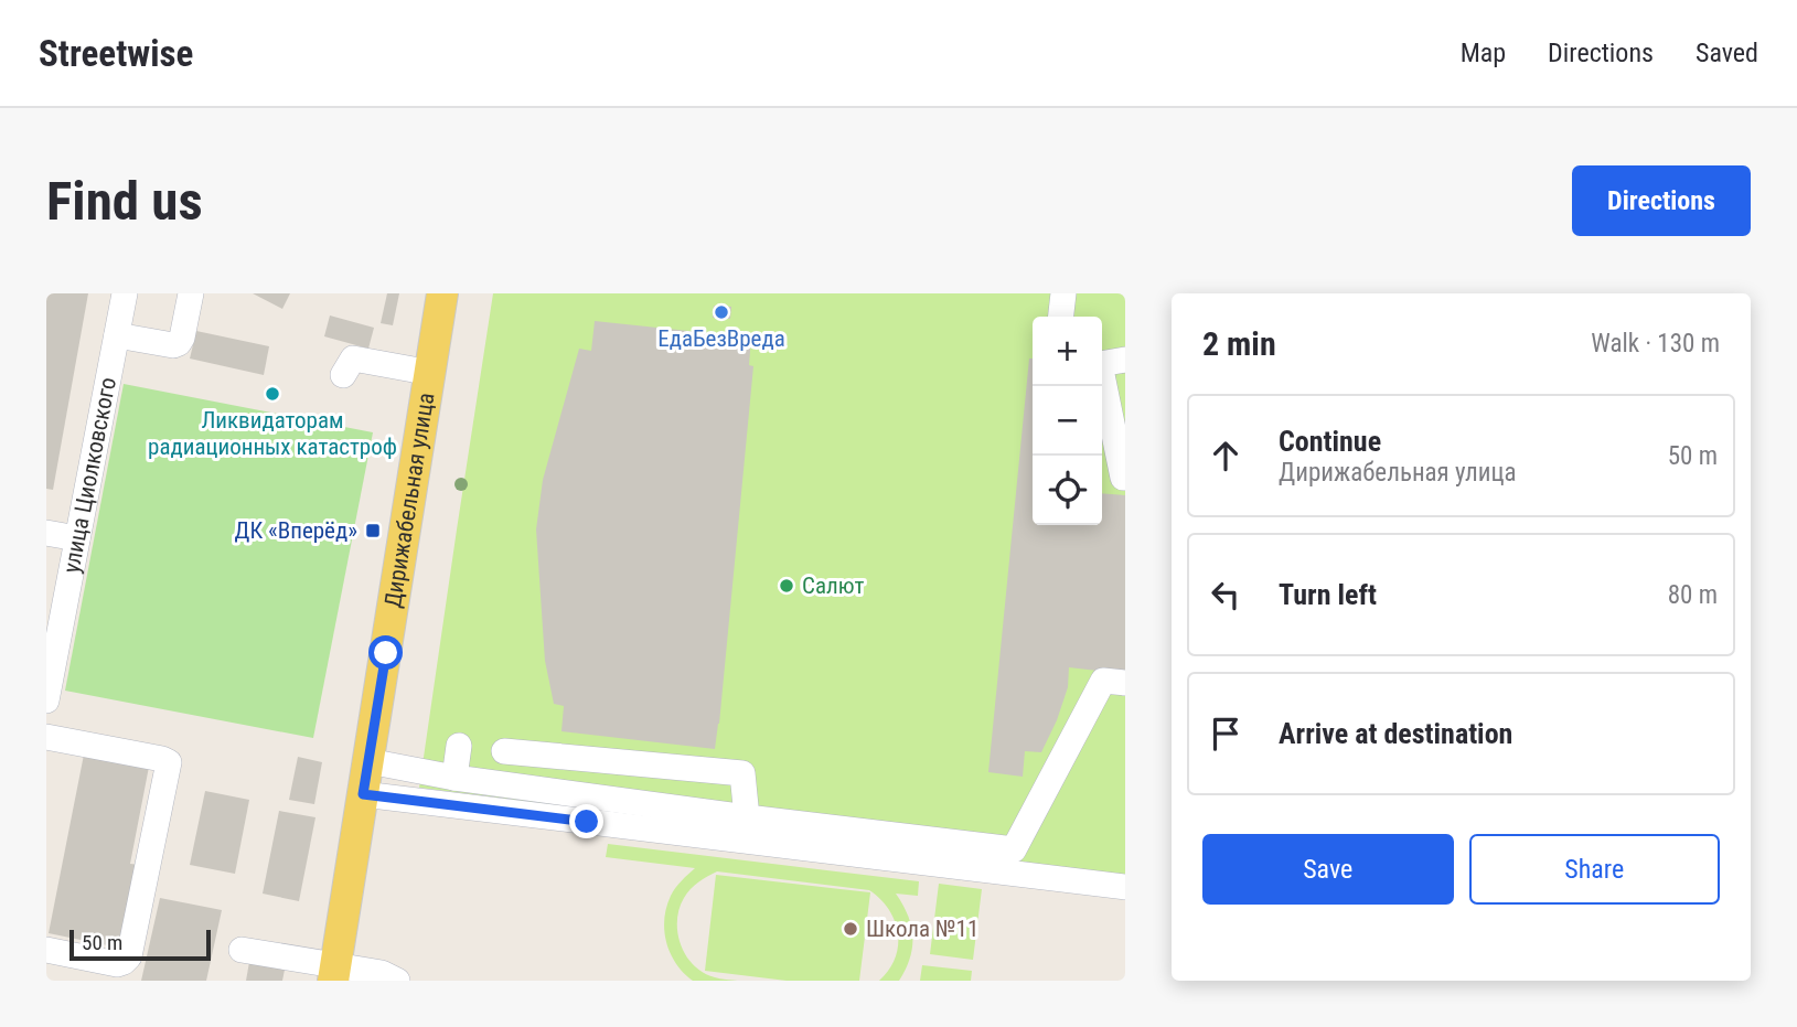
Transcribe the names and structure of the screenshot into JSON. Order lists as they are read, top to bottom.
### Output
{
  "streets": {
    "main road": ["Дирижабельная улица"],
    "street": ["улица Циолковского"]
  },
  "places": {
    "other": [
      "ЕдаБезВреда",
      "Ликвидаторам радиационных катастроф",
      "Салют",
      "Школа №11"
    ],
    "transit": ["ДК «Вперёд»"]
  },
  "scale_bar": "50 m",
  "page": {
    "header": "Streetwise",
    "nav": ["Map", "Directions", "Saved"],
    "buttons": [
      "Directions",
      ["Save", "Share"]
    ],
    "title": "Find us",
    "heading": ["2 min", "Walk · 130 m"],
    "map_buttons": ["+", "−"],
    "list": [
      ["Continue", "Дирижабельная улица", "50 m"],
      ["Turn left", "80 m"],
      "Arrive at destination"
    ],
    "scale": "50 m"
  }
}
